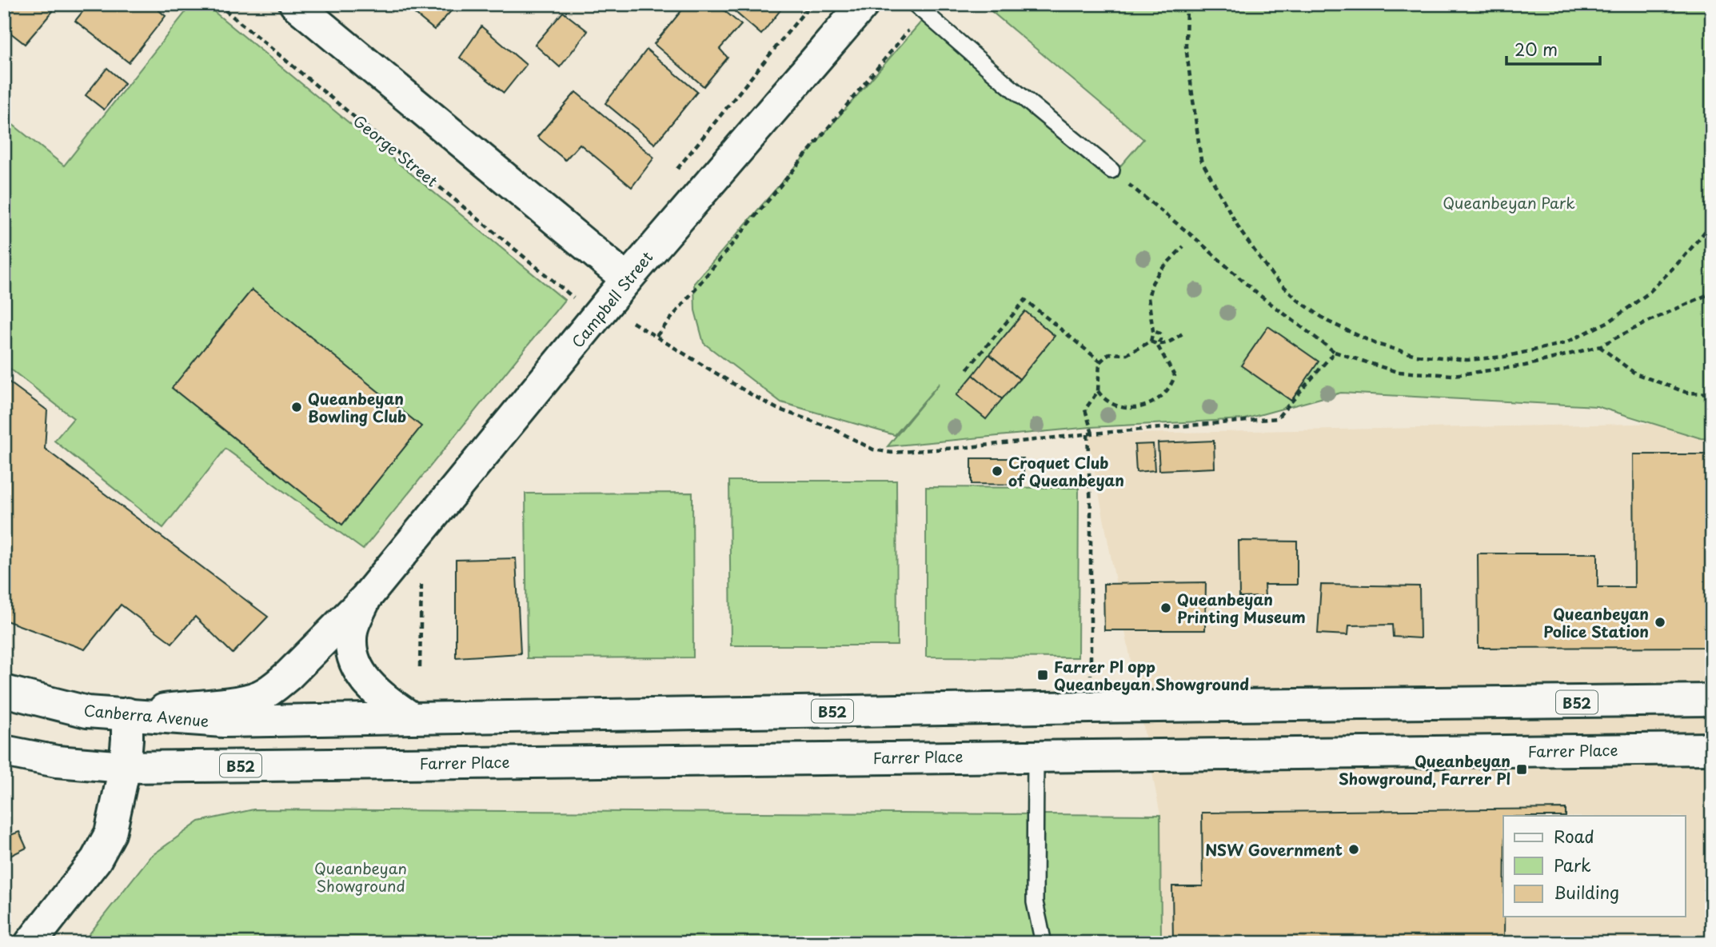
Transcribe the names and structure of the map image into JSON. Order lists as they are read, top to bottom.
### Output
{
  "streets": {
    "main road": [
      "Campbell Street",
      "B52",
      "Canberra Avenue",
      "Farrer Place"
    ],
    "path": ["George Street"]
  },
  "crossings": [
    ["Campbell Street", "B52"],
    ["Campbell Street", "Canberra Avenue"],
    ["B52", "Canberra Avenue"],
    ["B52", "Farrer Place"]
  ],
  "parks": ["Queanbeyan Park", "Queanbeyan Showground"],
  "places": {
    "other": [
      "Queanbeyan Bowling Club",
      "Croquet Club of Queanbeyan",
      "Queanbeyan Printing Museum",
      "Queanbeyan Police Station",
      "NSW Government"
    ],
    "transit": ["Farrer Pl opp Queanbeyan Showground", "Queanbeyan Showground, Farrer Pl"]
  },
  "legend": ["Road", "Park", "Building"],
  "scale_bar": "20 m"
}
